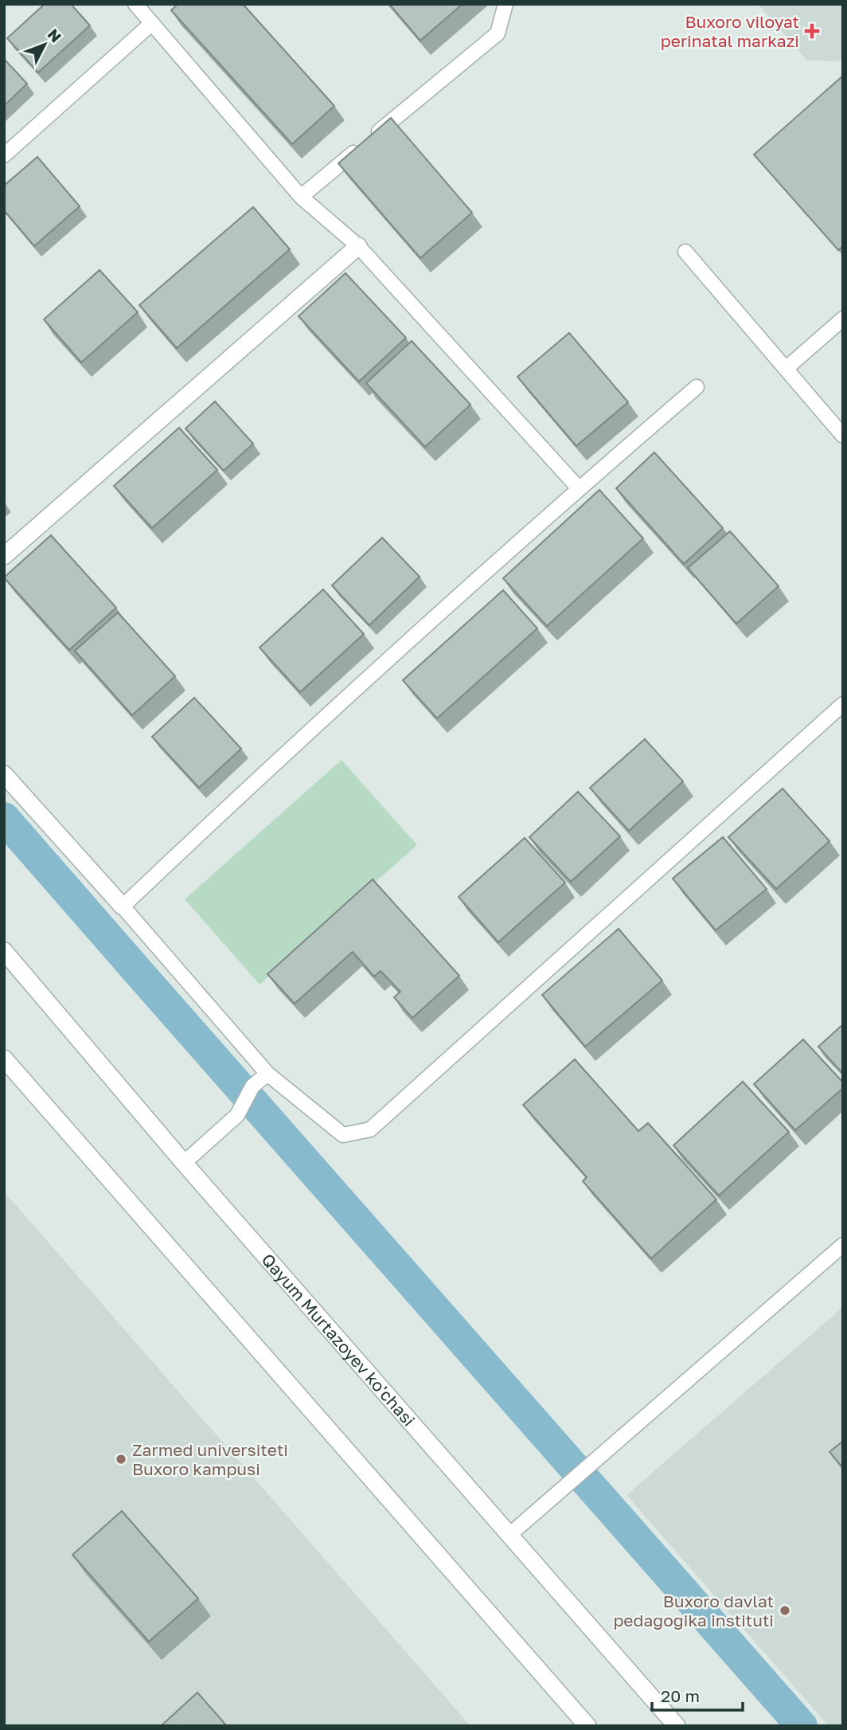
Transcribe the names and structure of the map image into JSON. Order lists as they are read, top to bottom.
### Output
{
  "streets": {
    "street": ["Qayum Murtazoyev ko'chasi"]
  },
  "places": {
    "health": ["Buxoro viloyat perinatal markazi"],
    "other": ["Zarmed universiteti Buxoro kampusi", "Buxoro davlat pedagogika instituti"]
  },
  "scale_bar": "20 m",
  "north": "top right"
}
